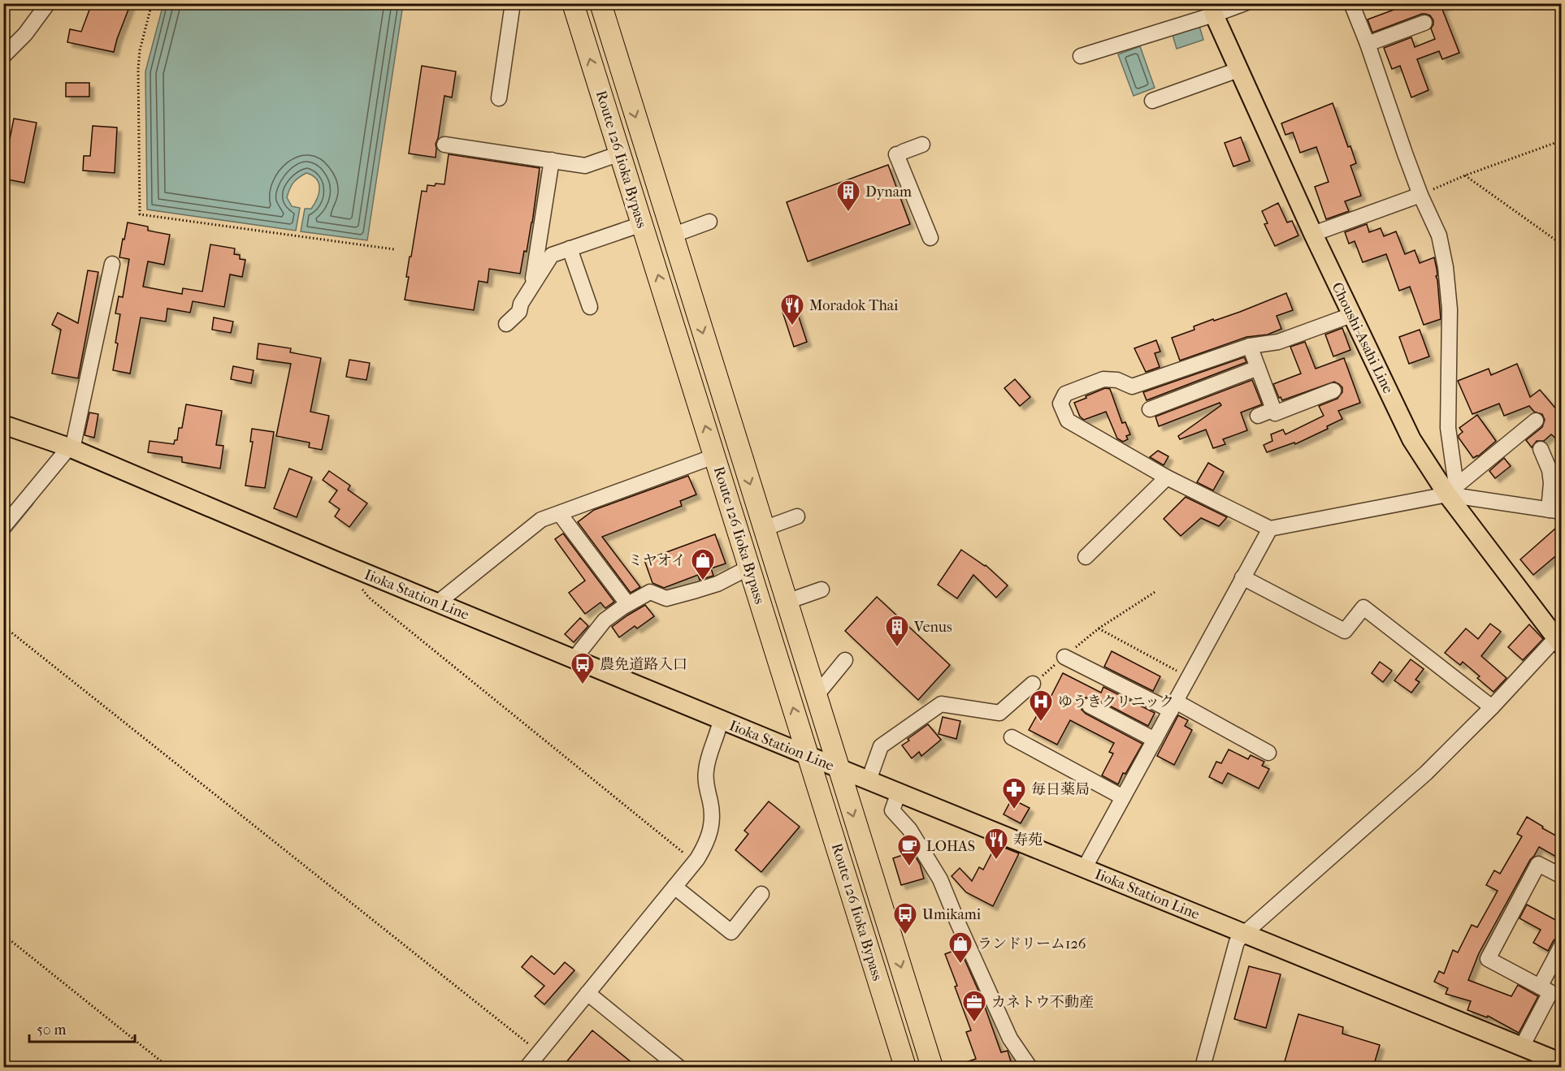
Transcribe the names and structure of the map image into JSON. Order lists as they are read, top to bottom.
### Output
{
  "streets": {
    "highway": ["Route 126 Iioka Bypass"],
    "main road": ["Choushi-Asahi Line", "Iioka Station Line"]
  },
  "crossings": [
    ["Route 126 Iioka Bypass", "Iioka Station Line"]
  ],
  "places": {
    "building": ["Dynam", "Venus"],
    "restaurant": ["Moradok Thai", "寿苑"],
    "shop": ["ミヤオイ", "ランドリーム126"],
    "bus stop": ["農免道路入口", "Umikami"],
    "hospital": ["ゆうきクリニック"],
    "pharmacy": ["毎日薬局"],
    "cafe": ["LOHAS"],
    "office": ["カネトウ不動産"]
  },
  "scale_bar": "50 m"
}
